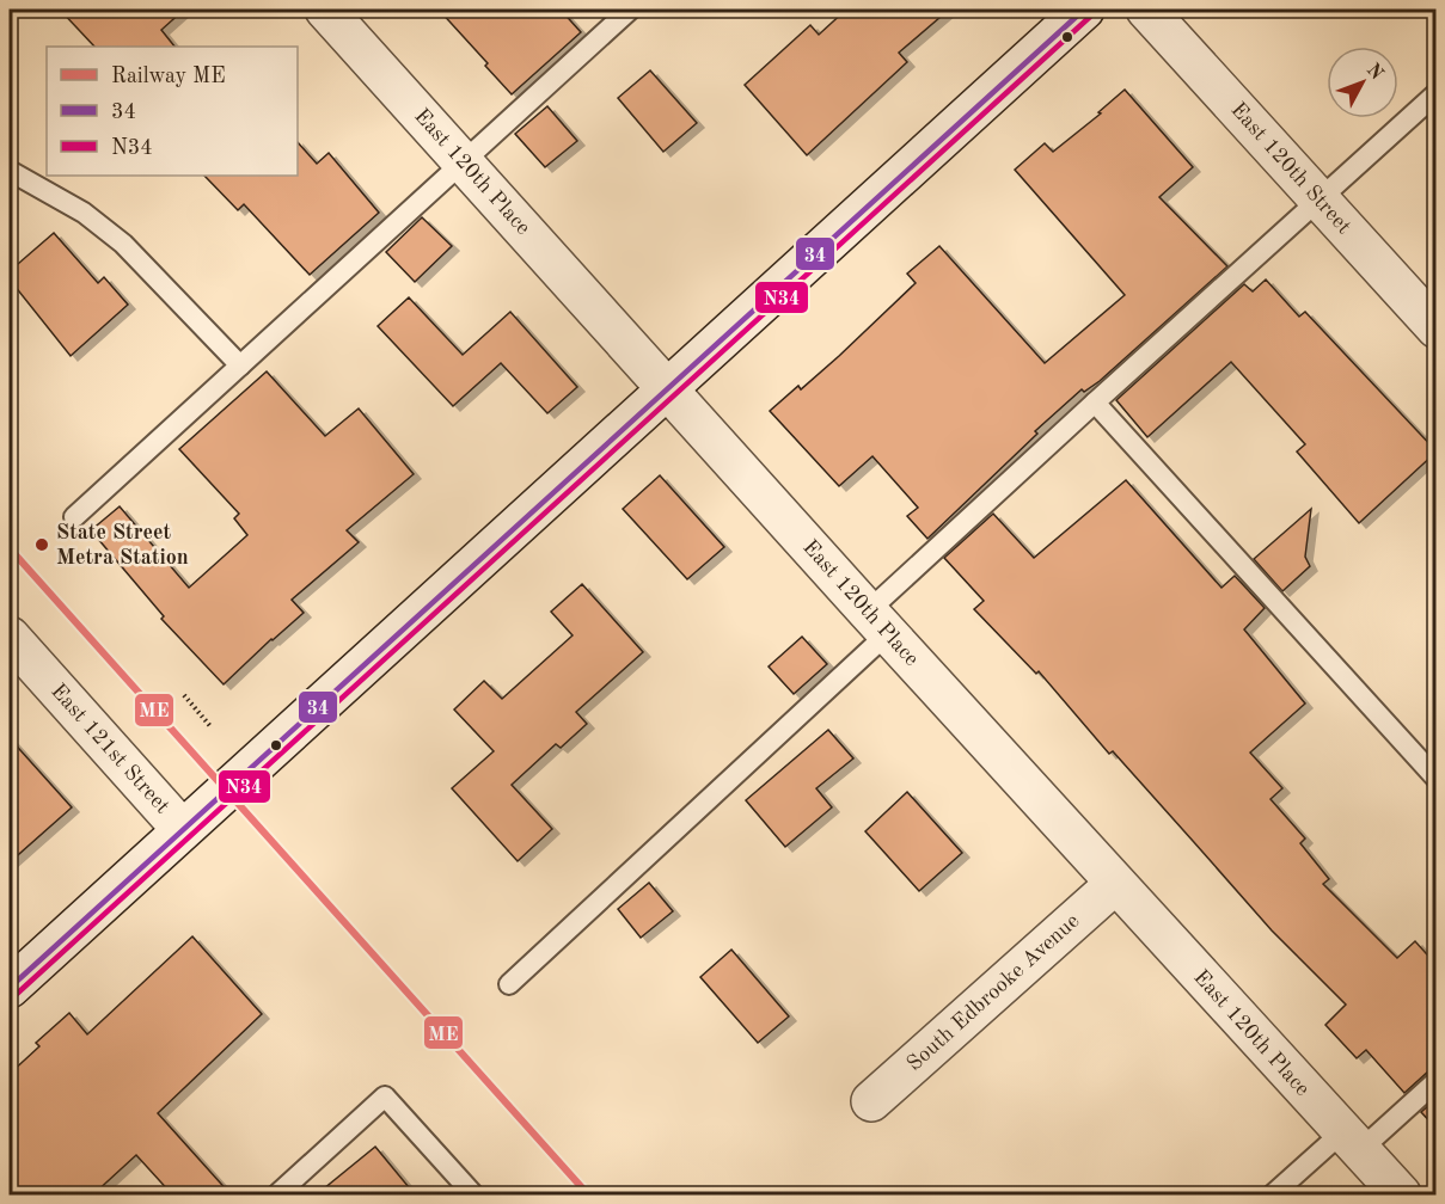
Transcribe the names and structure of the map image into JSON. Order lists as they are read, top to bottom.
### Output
{
  "streets": {
    "street": [
      "East 120th Street",
      "East 120th Place",
      "East 121st Street",
      "South Edbrooke Avenue"
    ]
  },
  "crossings": [
    ["East 120th Place", "South Edbrooke Avenue"]
  ],
  "places": ["State Street Metra Station"],
  "lines": ["transit line 34", "transit line N34", "rail line ME"],
  "legend": ["Railway ME", "34", "N34"],
  "north": "top right"
}
